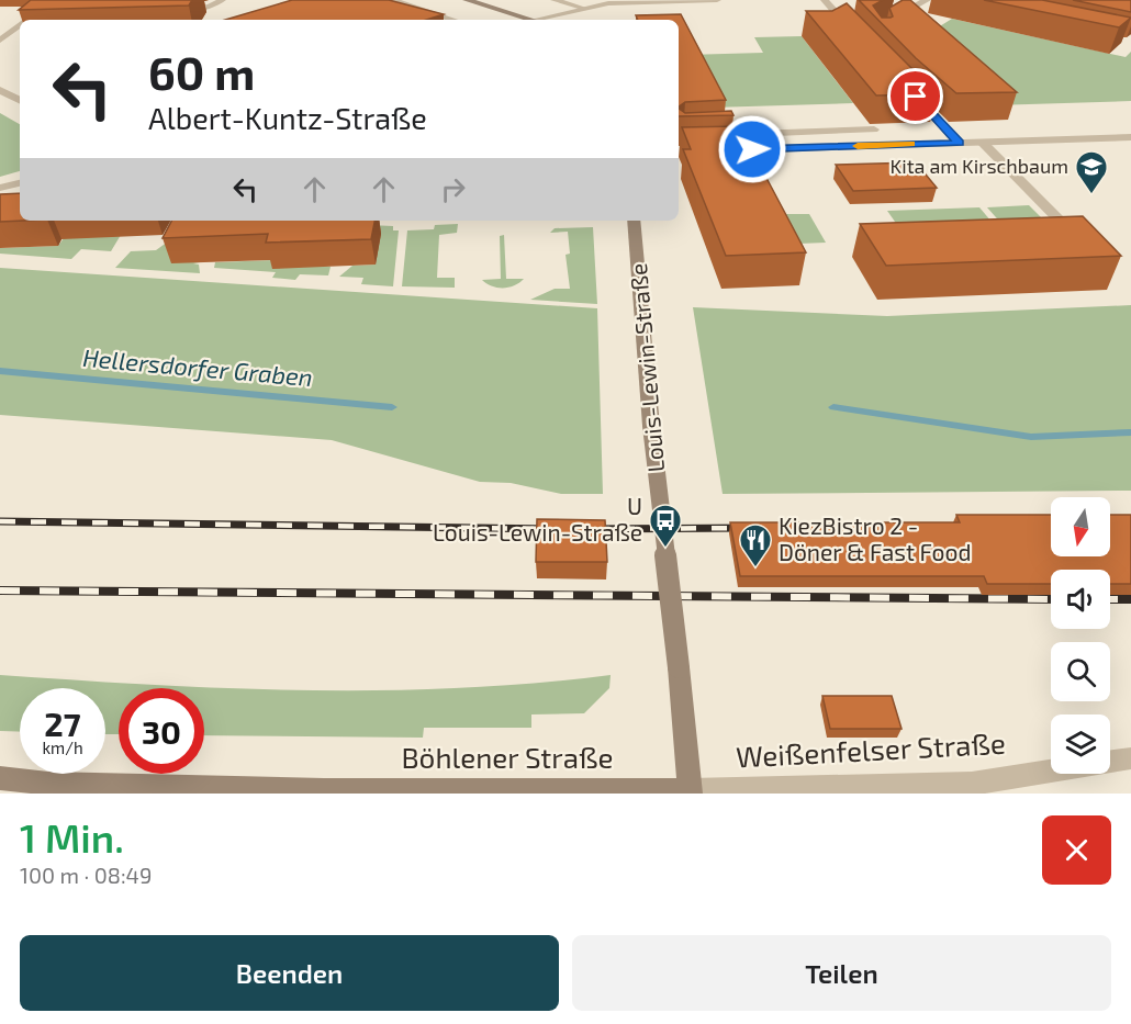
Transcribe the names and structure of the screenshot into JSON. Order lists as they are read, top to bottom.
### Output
{
  "streets": {
    "street": ["Louis-Lewin-Straße", "Weißenfelser Straße", "Böhlener Straße"]
  },
  "crossings": [
    ["Louis-Lewin-Straße", "Weißenfelser Straße"],
    ["Louis-Lewin-Straße", "Böhlener Straße"],
    ["Weißenfelser Straße", "Böhlener Straße"]
  ],
  "water": ["Hellersdorfer Graben"],
  "places": {
    "school or university": ["Kita am Kirschbaum"],
    "bus stop": ["U Louis-Lewin-Straße"],
    "restaurant": ["KiezBistro 2 - Döner & Fast Food"]
  },
  "north": "bottom",
  "page": {
    "turn": ["60 m", "Albert-Kuntz-Straße"],
    "speed": "27 km/h",
    "limit": "30",
    "heading": ["1 Min.", "100 m · 08:49"],
    "buttons": ["Beenden", "Teilen"]
  }
}
